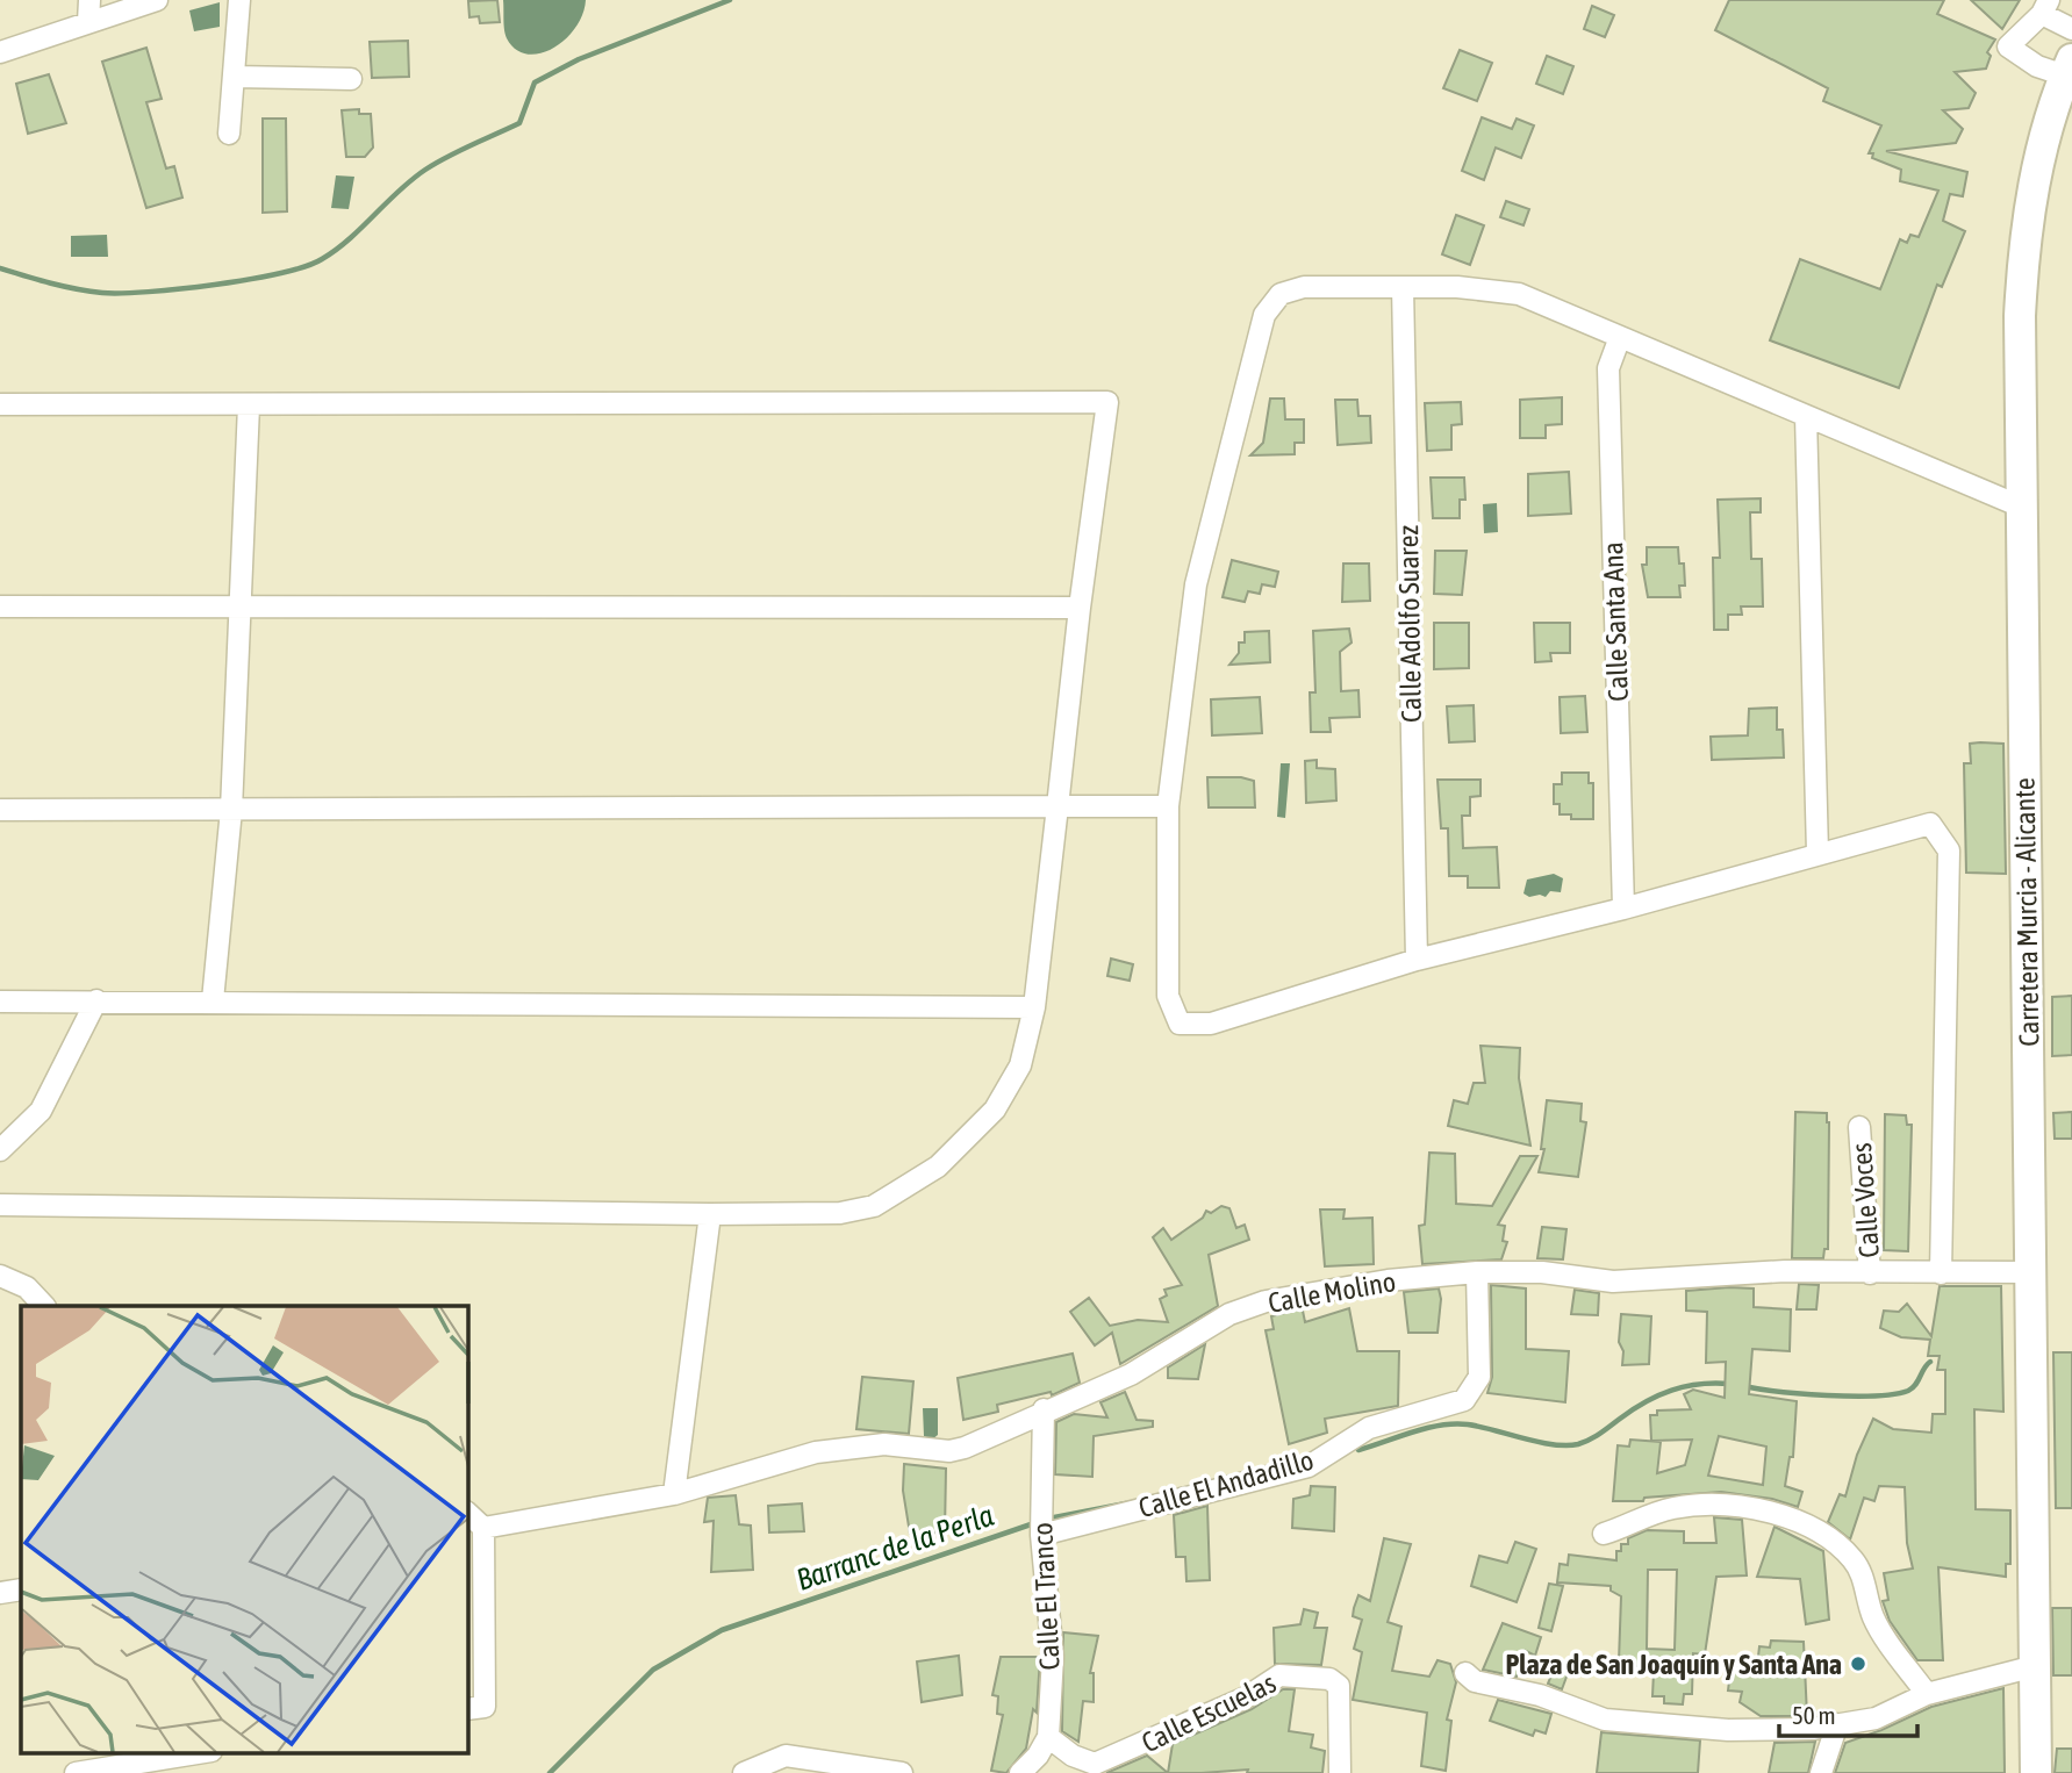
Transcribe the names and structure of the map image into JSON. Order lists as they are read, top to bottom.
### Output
{
  "streets": {
    "highway": ["Carretera Murcia - Alicante"],
    "street": [
      "Calle Santa Ana",
      "Calle Adolfo Suarez",
      "Calle Voces",
      "Calle Molino",
      "Calle El Andadillo",
      "Calle El Tranco",
      "Calle Escuelas"
    ]
  },
  "crossings": [
    ["Carretera Murcia - Alicante", "Calle Molino"],
    ["Calle Voces", "Calle Molino"],
    ["Calle Molino", "Calle El Andadillo"],
    ["Calle Molino", "Calle El Tranco"],
    ["Calle El Andadillo", "Calle El Tranco"],
    ["Calle El Tranco", "Calle Escuelas"]
  ],
  "water": ["Barranc de la Perla"],
  "places": ["Plaza de San Joaquín y Santa Ana"],
  "scale_bar": "50 m"
}
